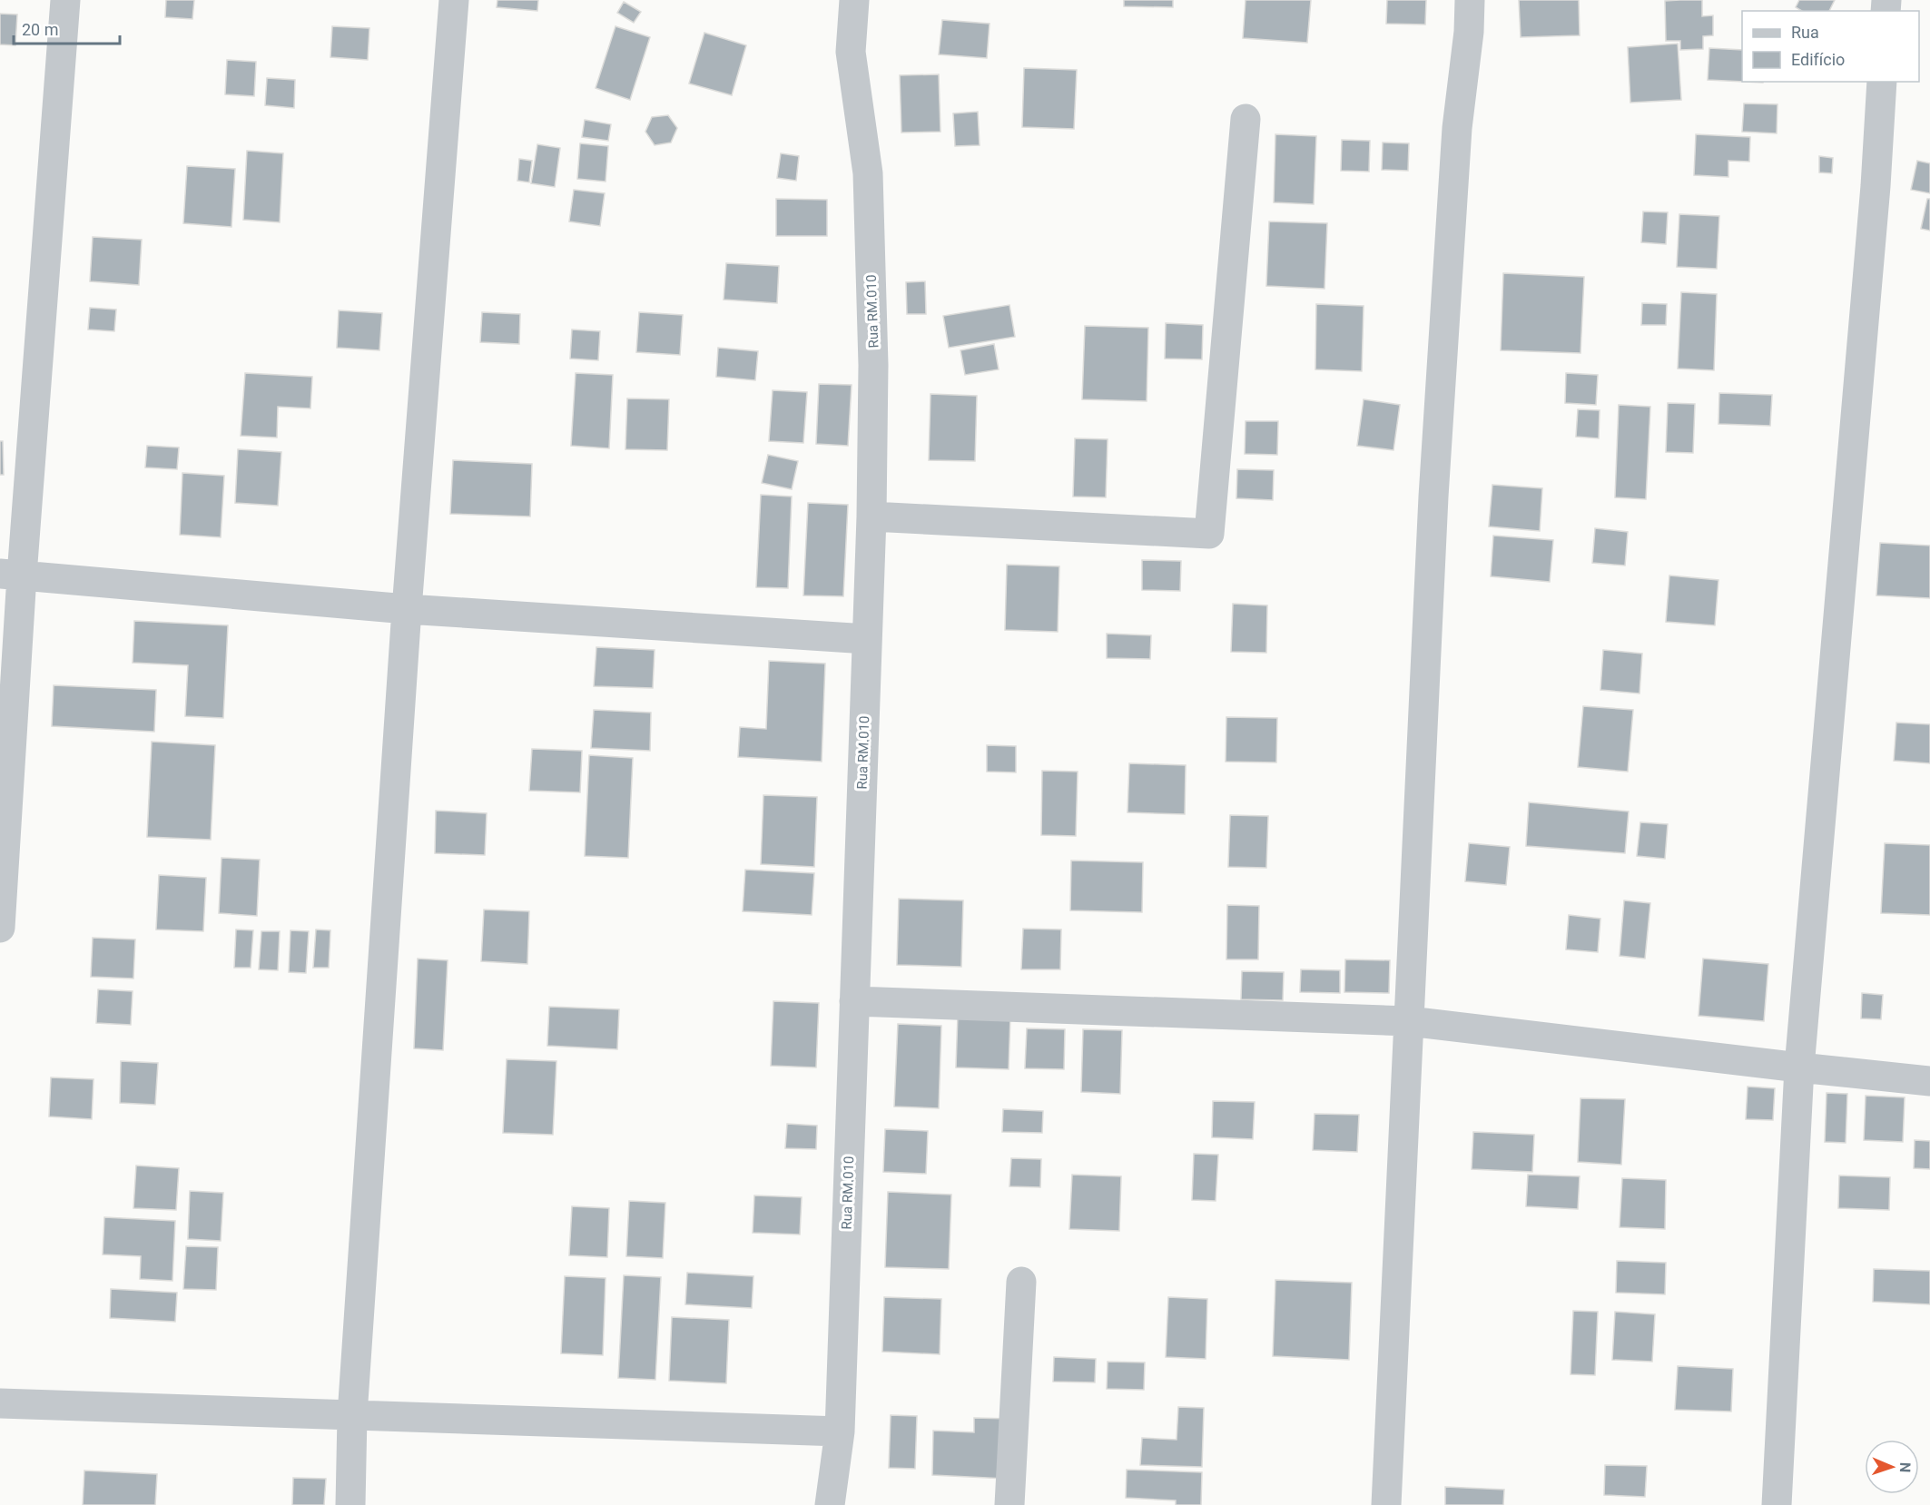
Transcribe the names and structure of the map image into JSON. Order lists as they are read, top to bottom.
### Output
{
  "streets": {
    "street": ["Rua RM.010"]
  },
  "legend": ["Rua", "Edifício"],
  "scale_bar": "20 m",
  "north": "right"
}
